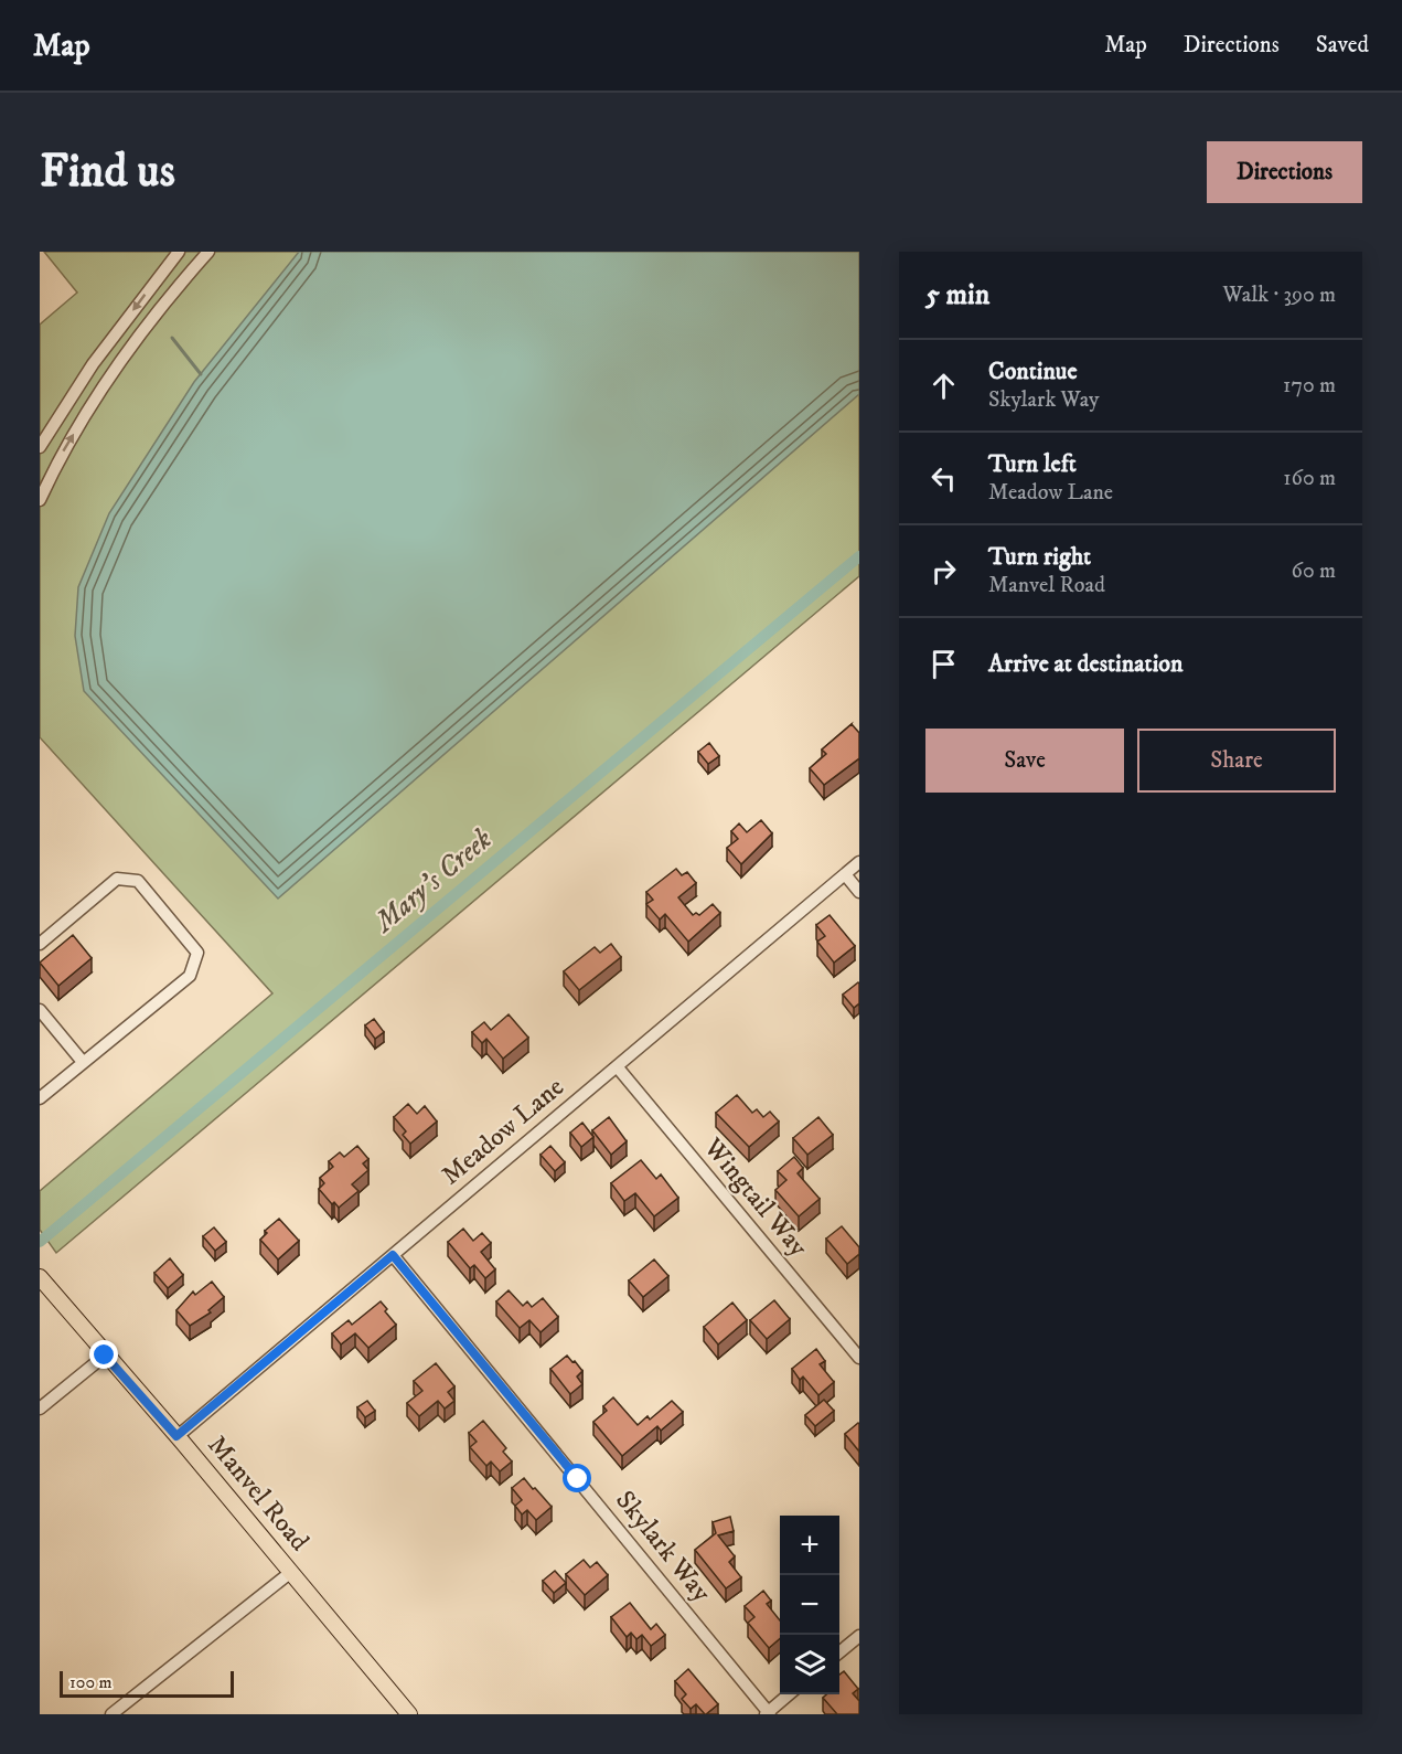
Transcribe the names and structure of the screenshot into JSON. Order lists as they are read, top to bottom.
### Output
{
  "streets": {
    "main road": ["Manvel Road"],
    "street": ["Meadow Lane", "Wingtail Way", "Skylark Way"]
  },
  "crossings": [
    ["Meadow Lane", "Wingtail Way"],
    ["Meadow Lane", "Manvel Road"],
    ["Meadow Lane", "Skylark Way"]
  ],
  "water": ["Mary's Creek"],
  "scale_bar": "100 m",
  "page": {
    "header": "Map",
    "nav": ["Map", "Directions", "Saved"],
    "buttons": [
      "Directions",
      ["Save", "Share"]
    ],
    "title": "Find us",
    "heading": ["5 min", "Walk · 390 m"],
    "list": [
      ["Continue", "Skylark Way", "170 m"],
      ["Turn left", "Meadow Lane", "160 m"],
      ["Turn right", "Manvel Road", "60 m"],
      "Arrive at destination"
    ],
    "map_buttons": ["+", "−"],
    "scale": "100 m"
  }
}
